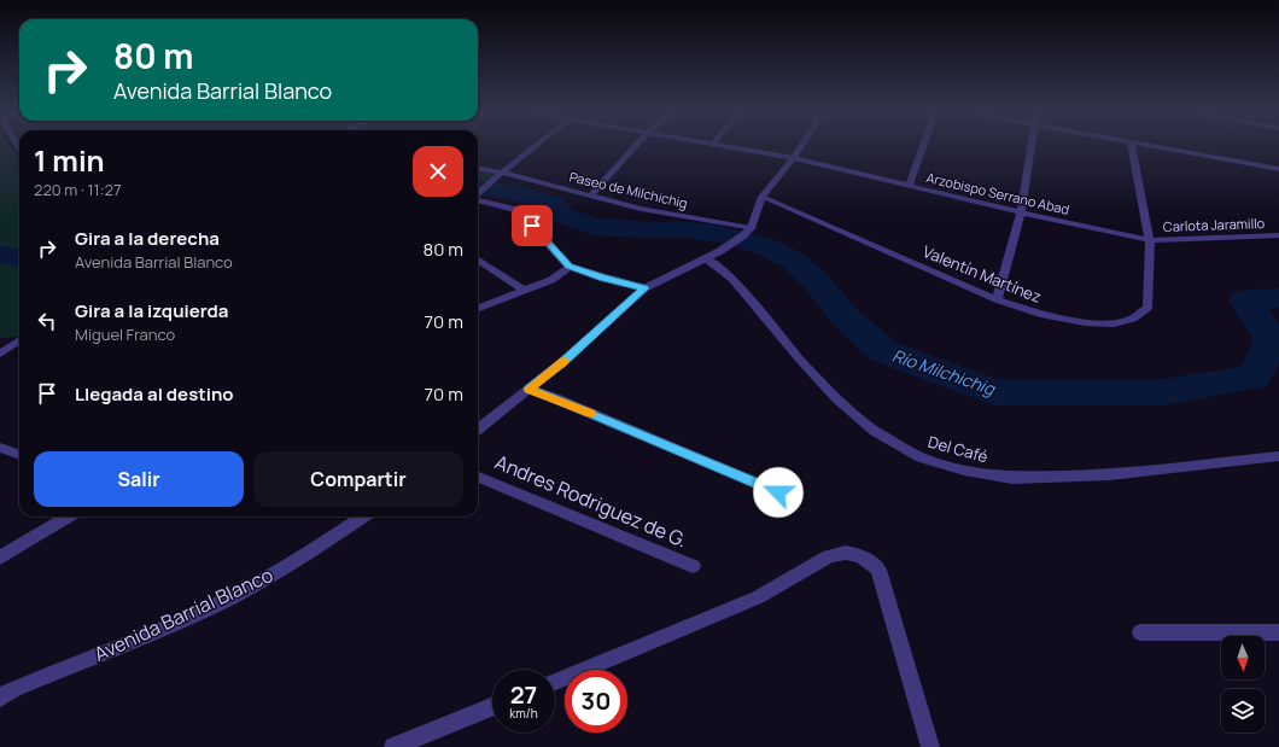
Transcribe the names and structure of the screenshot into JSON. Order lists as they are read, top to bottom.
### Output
{
  "streets": {
    "street": [
      "Paseo de Milchichig",
      "Arzobispo Serrano Abad",
      "Carlota Jaramillo",
      "Valentín Martínez",
      "Del Café",
      "Andres Rodriguez de G.",
      "Avenida Barrial Blanco"
    ]
  },
  "crossings": [
    ["Arzobispo Serrano Abad", "Carlota Jaramillo"],
    ["Arzobispo Serrano Abad", "Valentín Martínez"],
    ["Carlota Jaramillo", "Valentín Martínez"]
  ],
  "water": ["Río Milchichig"],
  "north": "bottom",
  "page": {
    "turn": ["80 m", "Avenida Barrial Blanco"],
    "heading": ["1 min", "220 m · 11:27"],
    "list": [
      {
        "name": "Gira a la derecha",
        "note": "Avenida Barrial Blanco",
        "value": "80 m"
      },
      {
        "name": "Gira a la izquierda",
        "note": "Miguel Franco",
        "value": "70 m"
      },
      {
        "name": "Llegada al destino",
        "value": "70 m"
      }
    ],
    "buttons": ["Salir", "Compartir"],
    "speed": "27 km/h",
    "limit": "30"
  }
}
